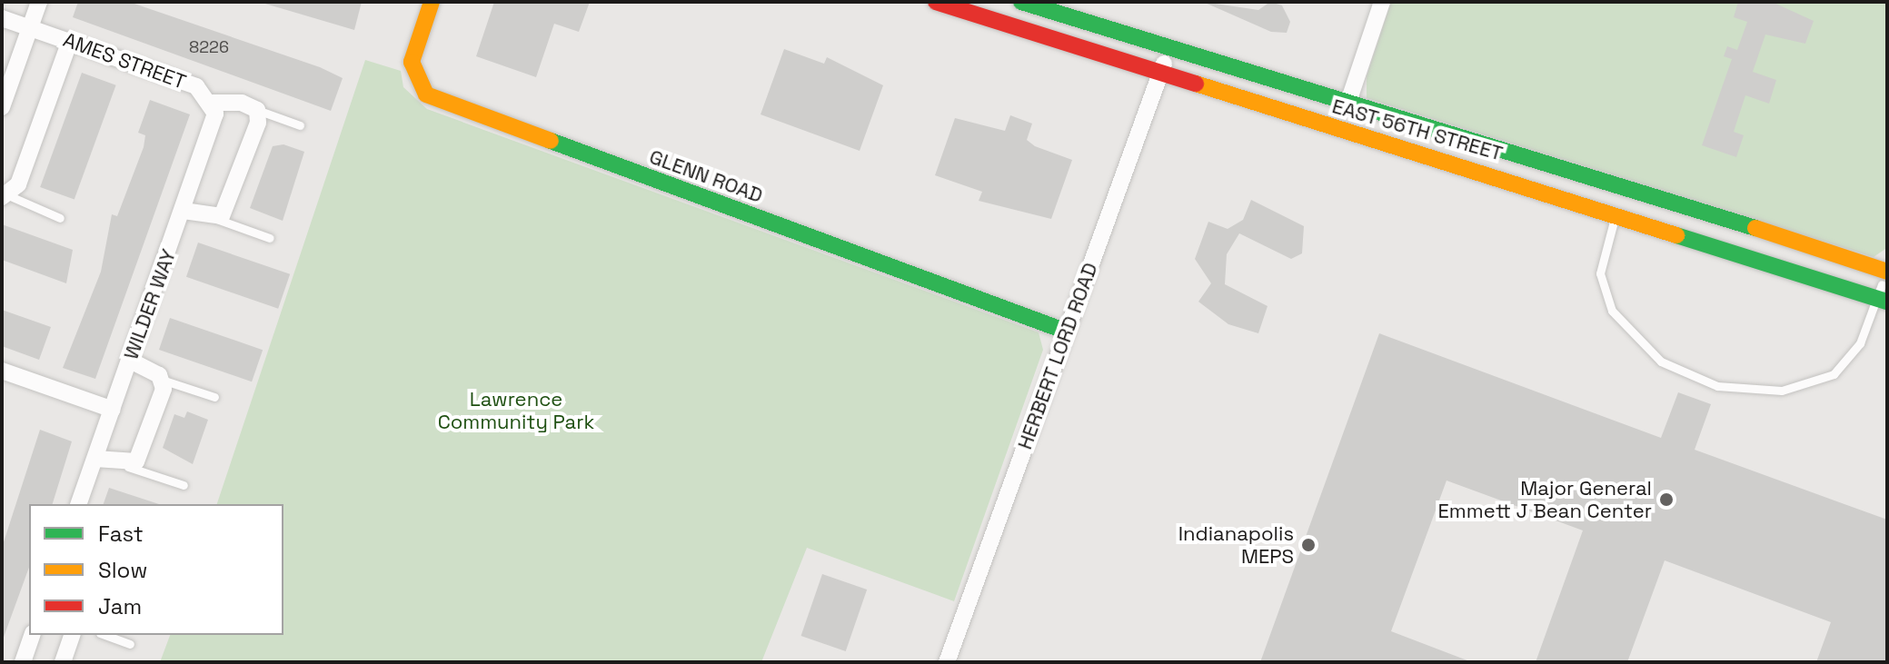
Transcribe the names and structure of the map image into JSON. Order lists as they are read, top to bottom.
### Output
{
  "streets": {
    "main road": ["EAST 56TH STREET", "GLENN ROAD"],
    "street": ["AMES STREET", "WILDER WAY", "HERBERT LORD ROAD"]
  },
  "crossings": [
    ["AMES STREET", "WILDER WAY"],
    ["EAST 56TH STREET", "HERBERT LORD ROAD"],
    ["GLENN ROAD", "HERBERT LORD ROAD"]
  ],
  "parks": ["Lawrence Community Park"],
  "places": ["Major General Emmett J Bean Center", "Indianapolis MEPS"],
  "house_numbers": ["8226"],
  "legend": ["Fast", "Slow", "Jam"]
}
